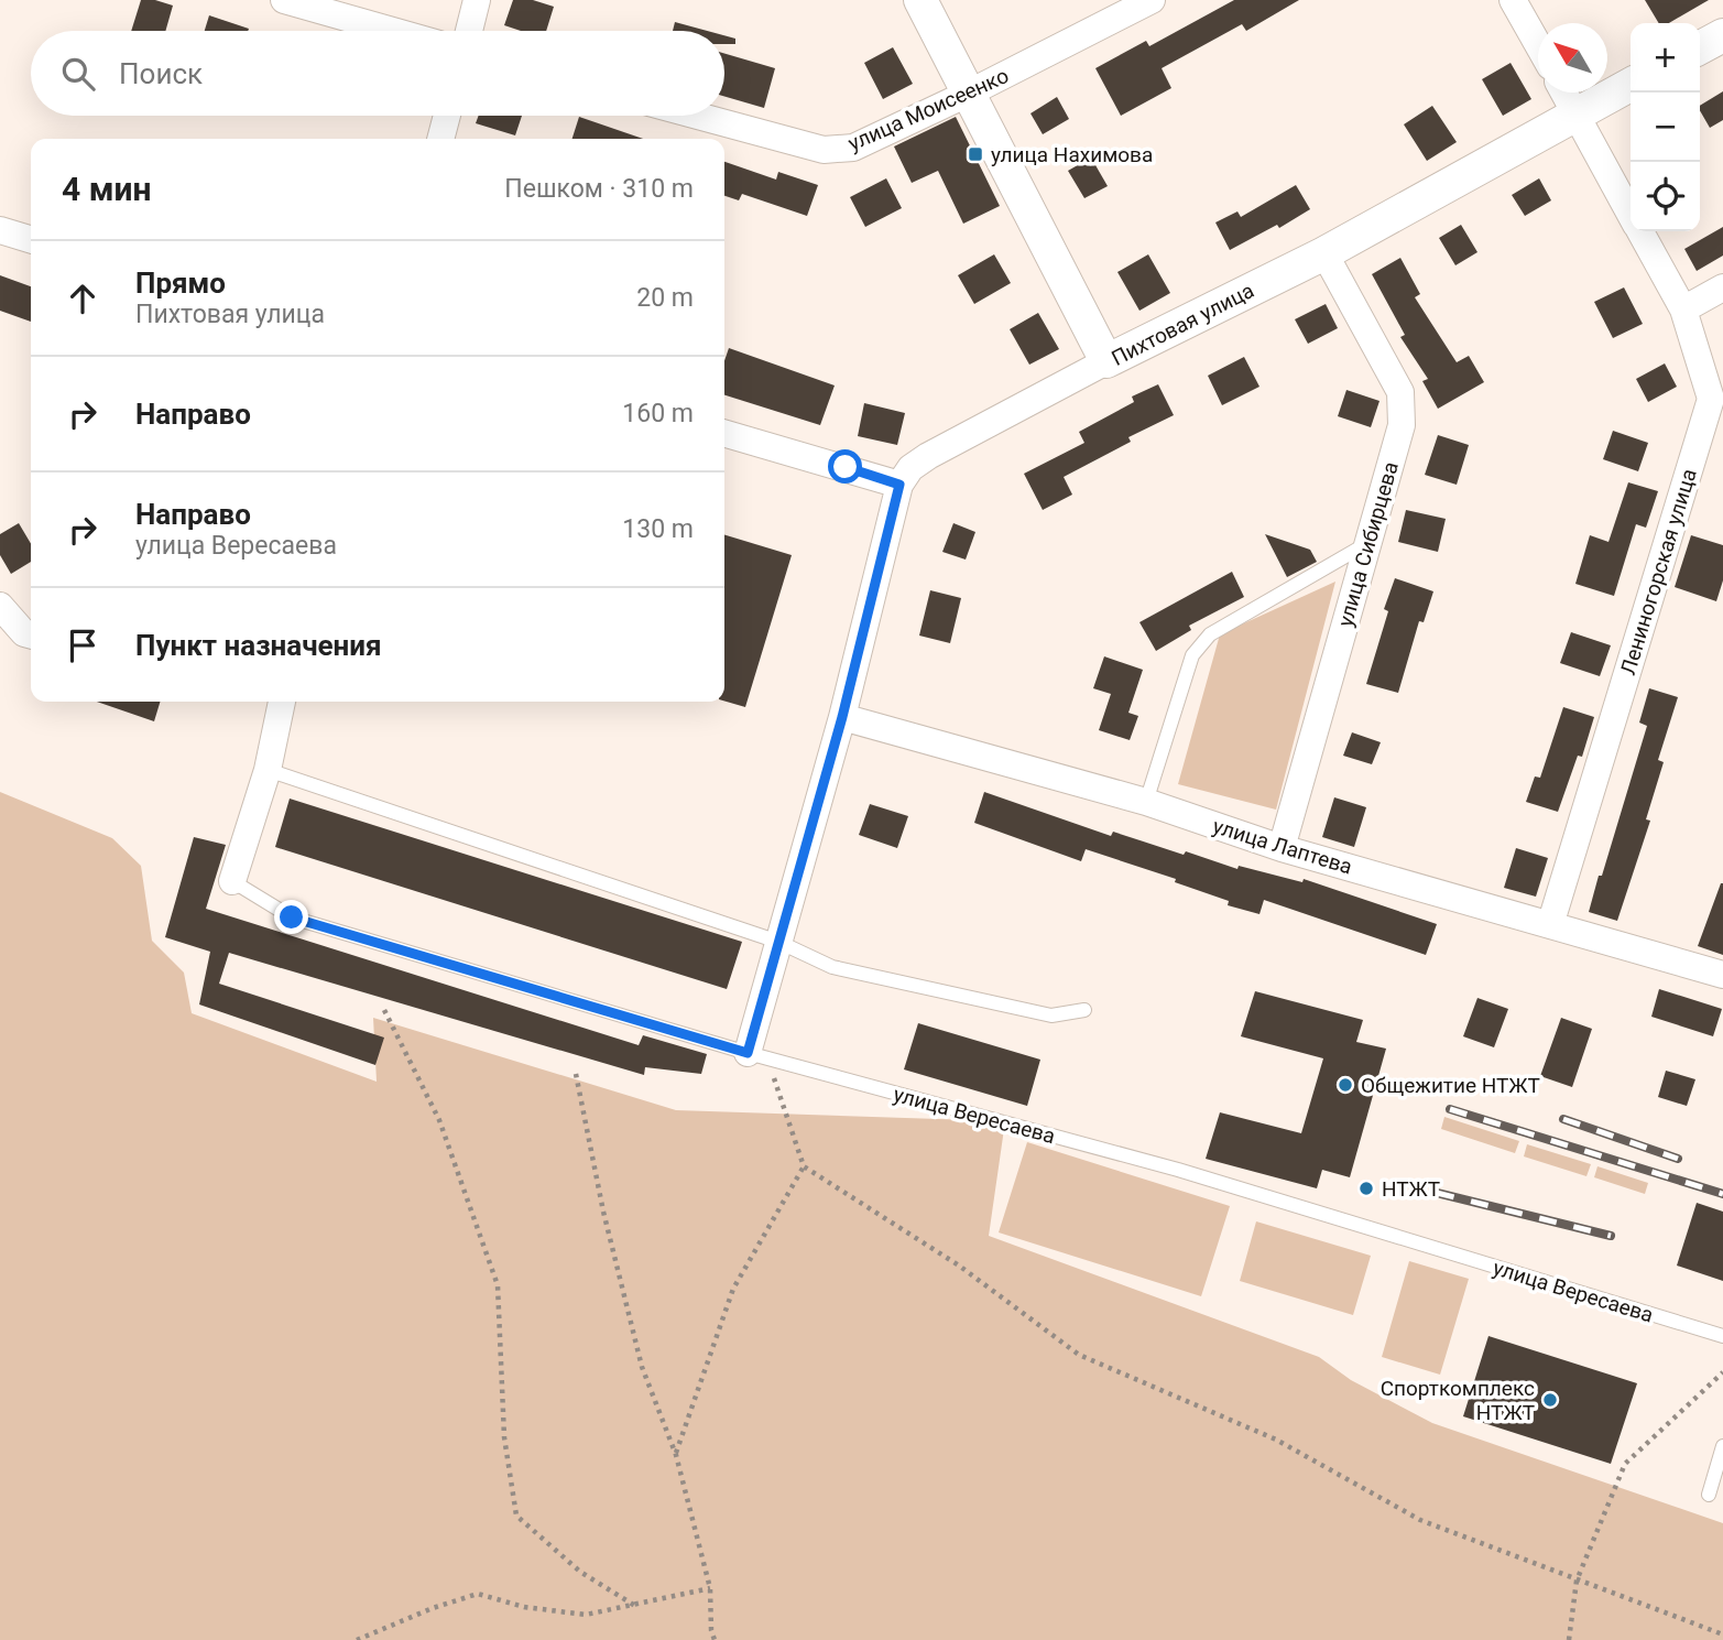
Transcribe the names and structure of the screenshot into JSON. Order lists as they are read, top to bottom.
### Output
{
  "streets": {
    "street": [
      "улица Моисеенко",
      "Пихтовая улица",
      "улица Сибирцева",
      "Лениногорская улица",
      "улица Лаптева"
    ],
    "lane": ["улица Вересаева"]
  },
  "crossings": [
    ["Пихтовая улица", "улица Сибирцева"],
    ["Пихтовая улица", "Лениногорская улица"],
    ["улица Сибирцева", "улица Лаптева"],
    ["Лениногорская улица", "улица Лаптева"]
  ],
  "places": {
    "transit": ["улица Нахимова"],
    "other": ["Общежитие НТЖТ", "НТЖТ", "Спорткомплекс НТЖТ"]
  },
  "north": "top left",
  "page": {
    "map_buttons": ["+", "−"],
    "search": "Поиск",
    "heading": ["4 мин", "Пешком · 310 m"],
    "list": [
      ["Прямо", "Пихтовая улица", "20 m"],
      ["Направо", "160 m"],
      ["Направо", "улица Вересаева", "130 m"],
      "Пункт назначения"
    ]
  }
}
